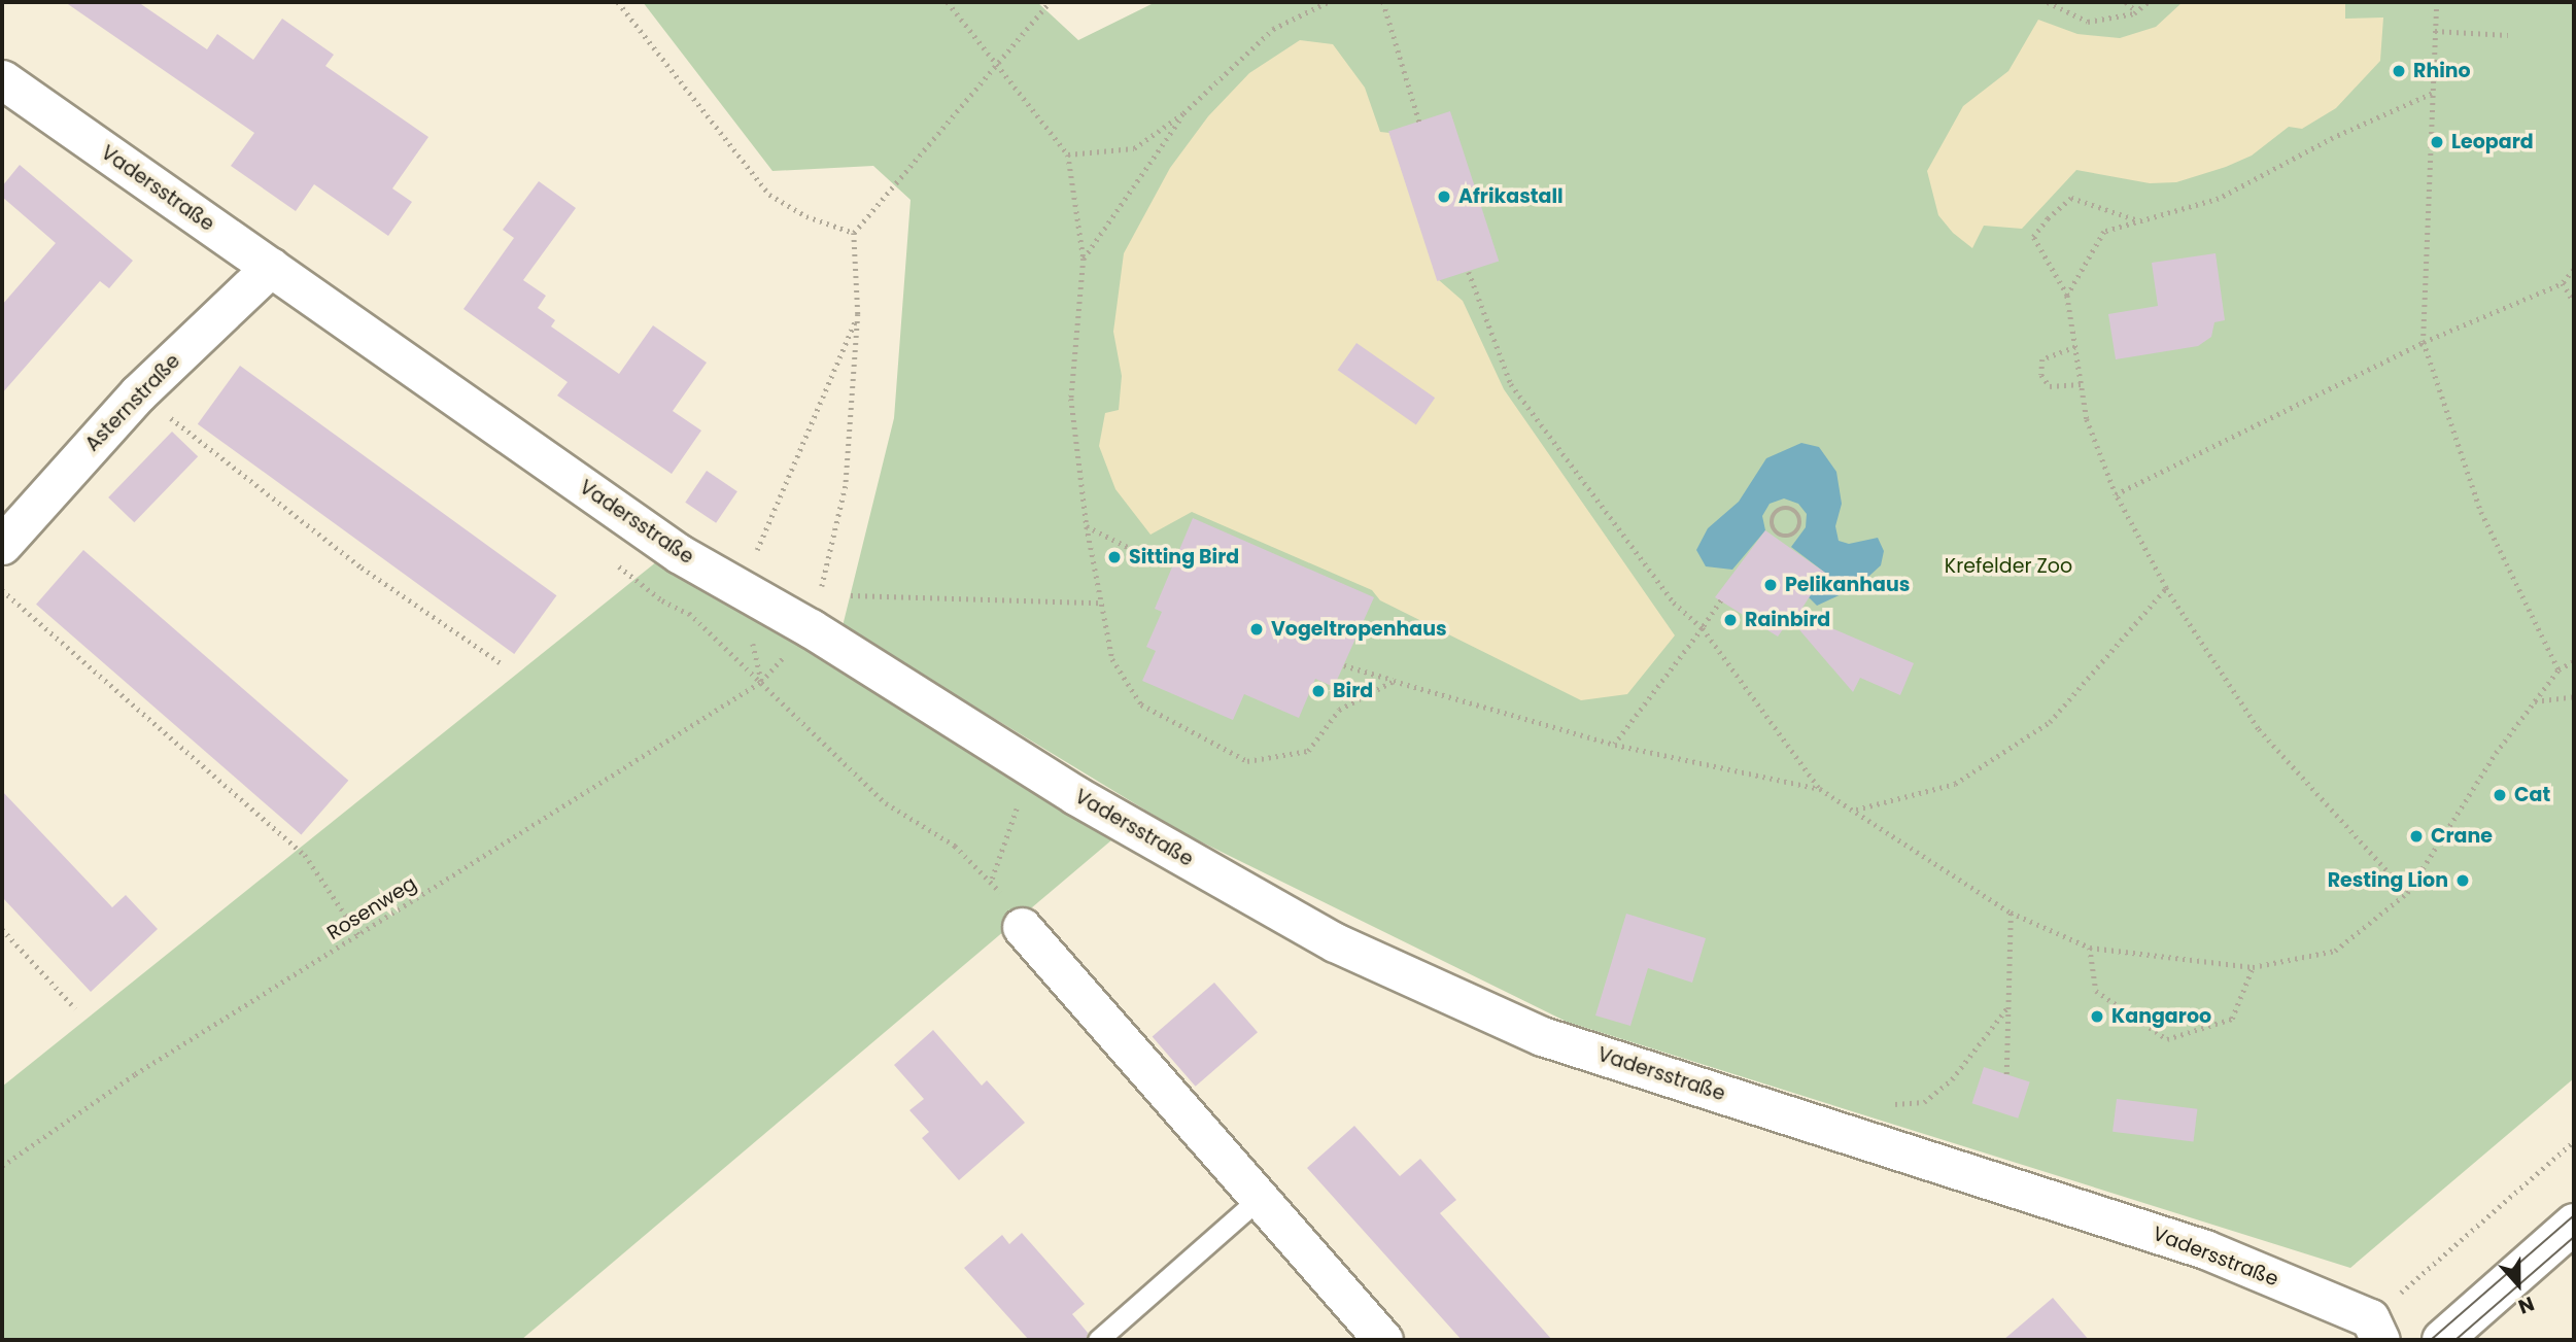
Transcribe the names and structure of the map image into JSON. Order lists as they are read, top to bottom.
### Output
{
  "streets": {
    "street": ["Vadersstraße", "Asternstraße"],
    "path": ["Rosenweg"]
  },
  "crossings": [
    ["Vadersstraße", "Asternstraße"]
  ],
  "parks": ["Krefelder Zoo"],
  "places": [
    "Rhino",
    "Leopard",
    "Afrikastall",
    "Sitting Bird",
    "Pelikanhaus",
    "Rainbird",
    "Vogeltropenhaus",
    "Bird",
    "Cat",
    "Crane",
    "Resting Lion",
    "Kangaroo"
  ],
  "north": "bottom"
}
